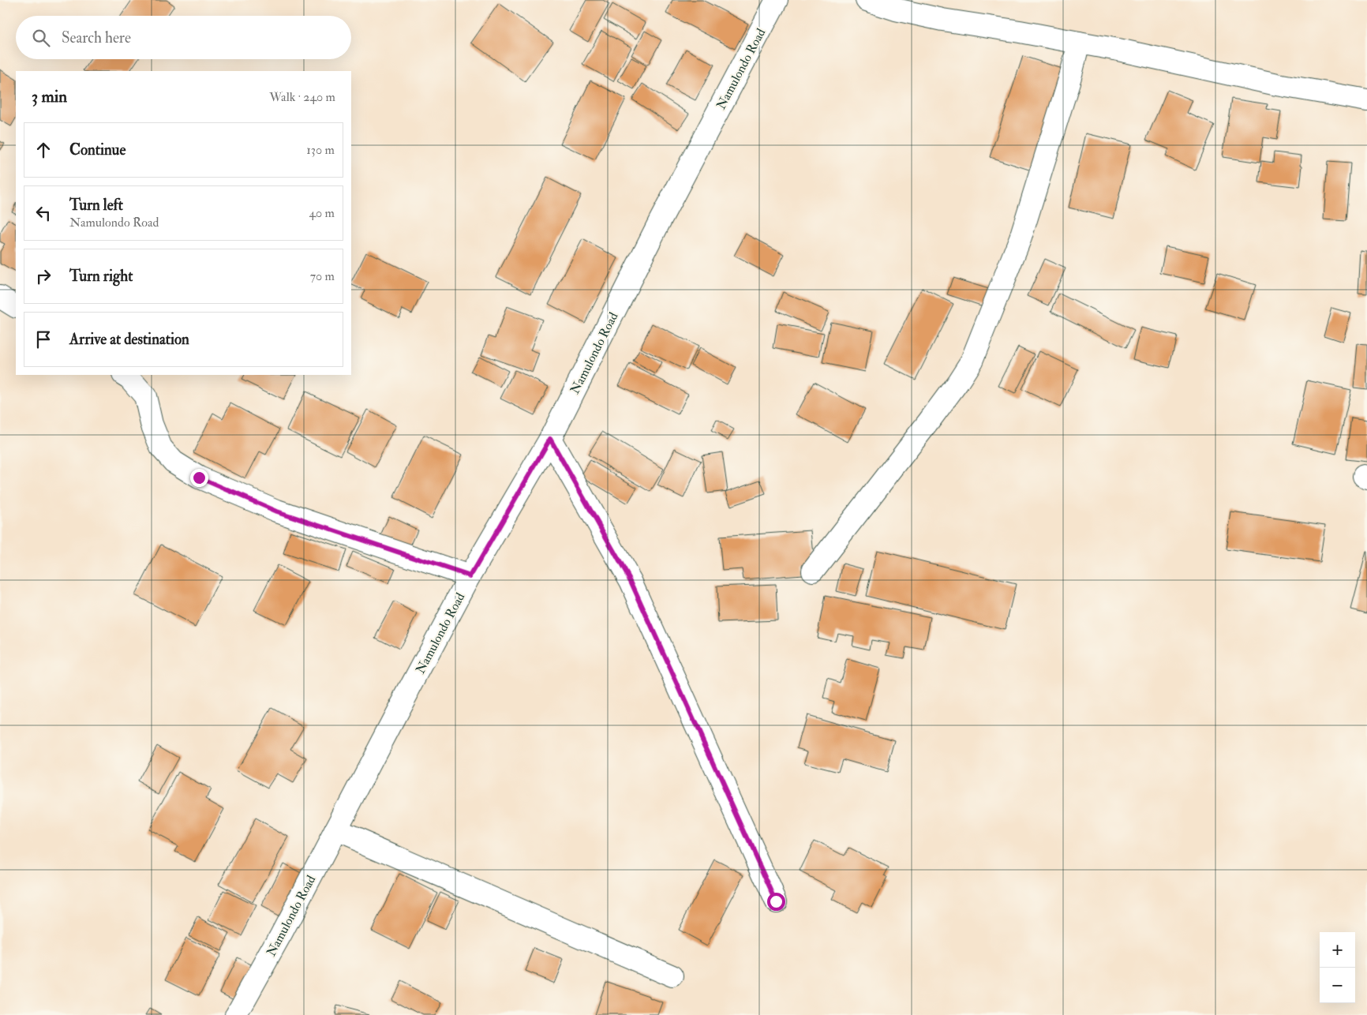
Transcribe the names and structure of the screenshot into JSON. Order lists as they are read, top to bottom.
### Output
{
  "streets": {
    "street": ["Namulondo Road"]
  },
  "page": {
    "search": "Search here",
    "heading": ["3 min", "Walk · 240 m"],
    "list": [
      ["Continue", "130 m"],
      ["Turn left", "Namulondo Road", "40 m"],
      ["Turn right", "70 m"],
      "Arrive at destination"
    ],
    "map_buttons": ["+", "−"]
  }
}
